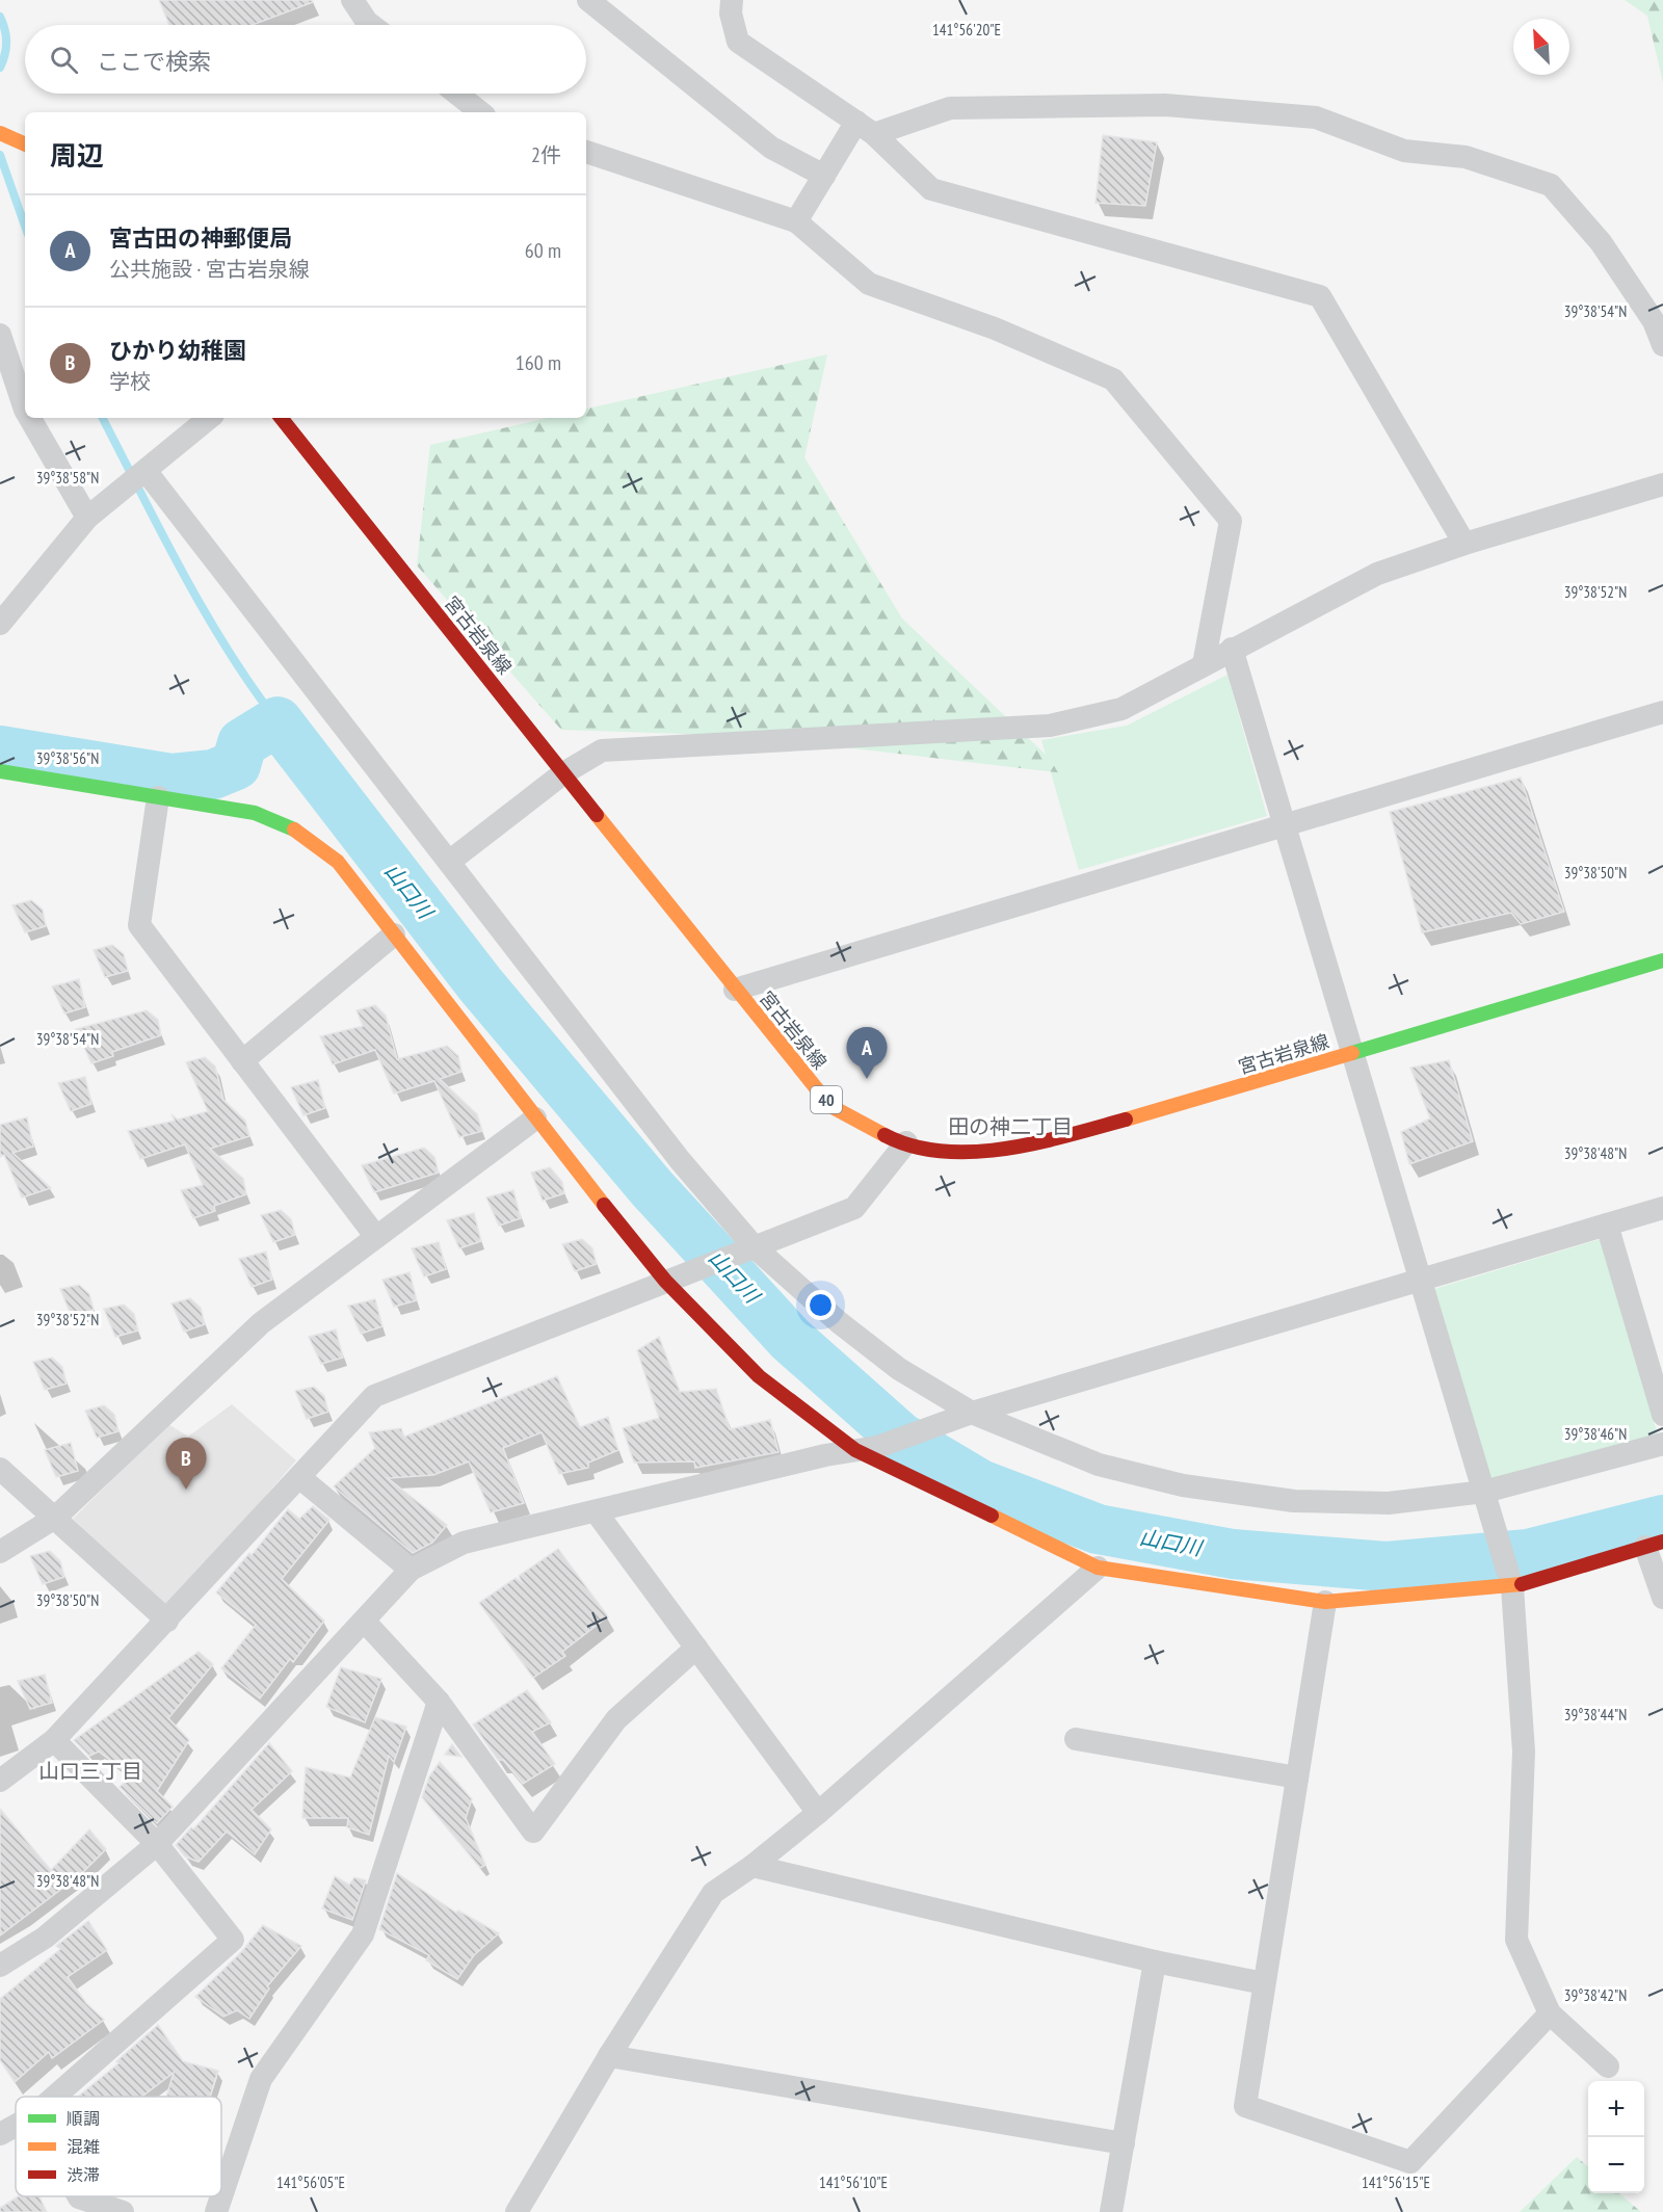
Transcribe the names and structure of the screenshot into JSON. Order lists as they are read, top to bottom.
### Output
{
  "streets": {
    "street": ["宮古岩泉線", "40"]
  },
  "districts": ["田の神二丁目", "山口三丁目"],
  "water": ["山口川"],
  "legend": ["順調", "混雑", "渋滞"],
  "north": "top left",
  "page": {
    "search": "ここで検索",
    "heading": ["周辺", "2件"],
    "list": [
      {
        "mark": "A",
        "name": "宮古田の神郵便局",
        "note": "公共施設 · 宮古岩泉線",
        "value": "60 m"
      },
      {
        "mark": "B",
        "name": "ひかり幼稚園",
        "note": "学校",
        "value": "160 m"
      }
    ],
    "pins": ["A", "B"],
    "map_buttons": ["+", "−"]
  },
  "coordinates": [
    "141°56'20\"E",
    "39°38'54\"N",
    "39°38'58\"N",
    "39°38'52\"N",
    "39°38'56\"N",
    "39°38'50\"N",
    "39°38'48\"N",
    "39°38'46\"N",
    "39°38'44\"N",
    "39°38'42\"N",
    "141°56'05\"E",
    "141°56'10\"E",
    "141°56'15\"E"
  ]
}
